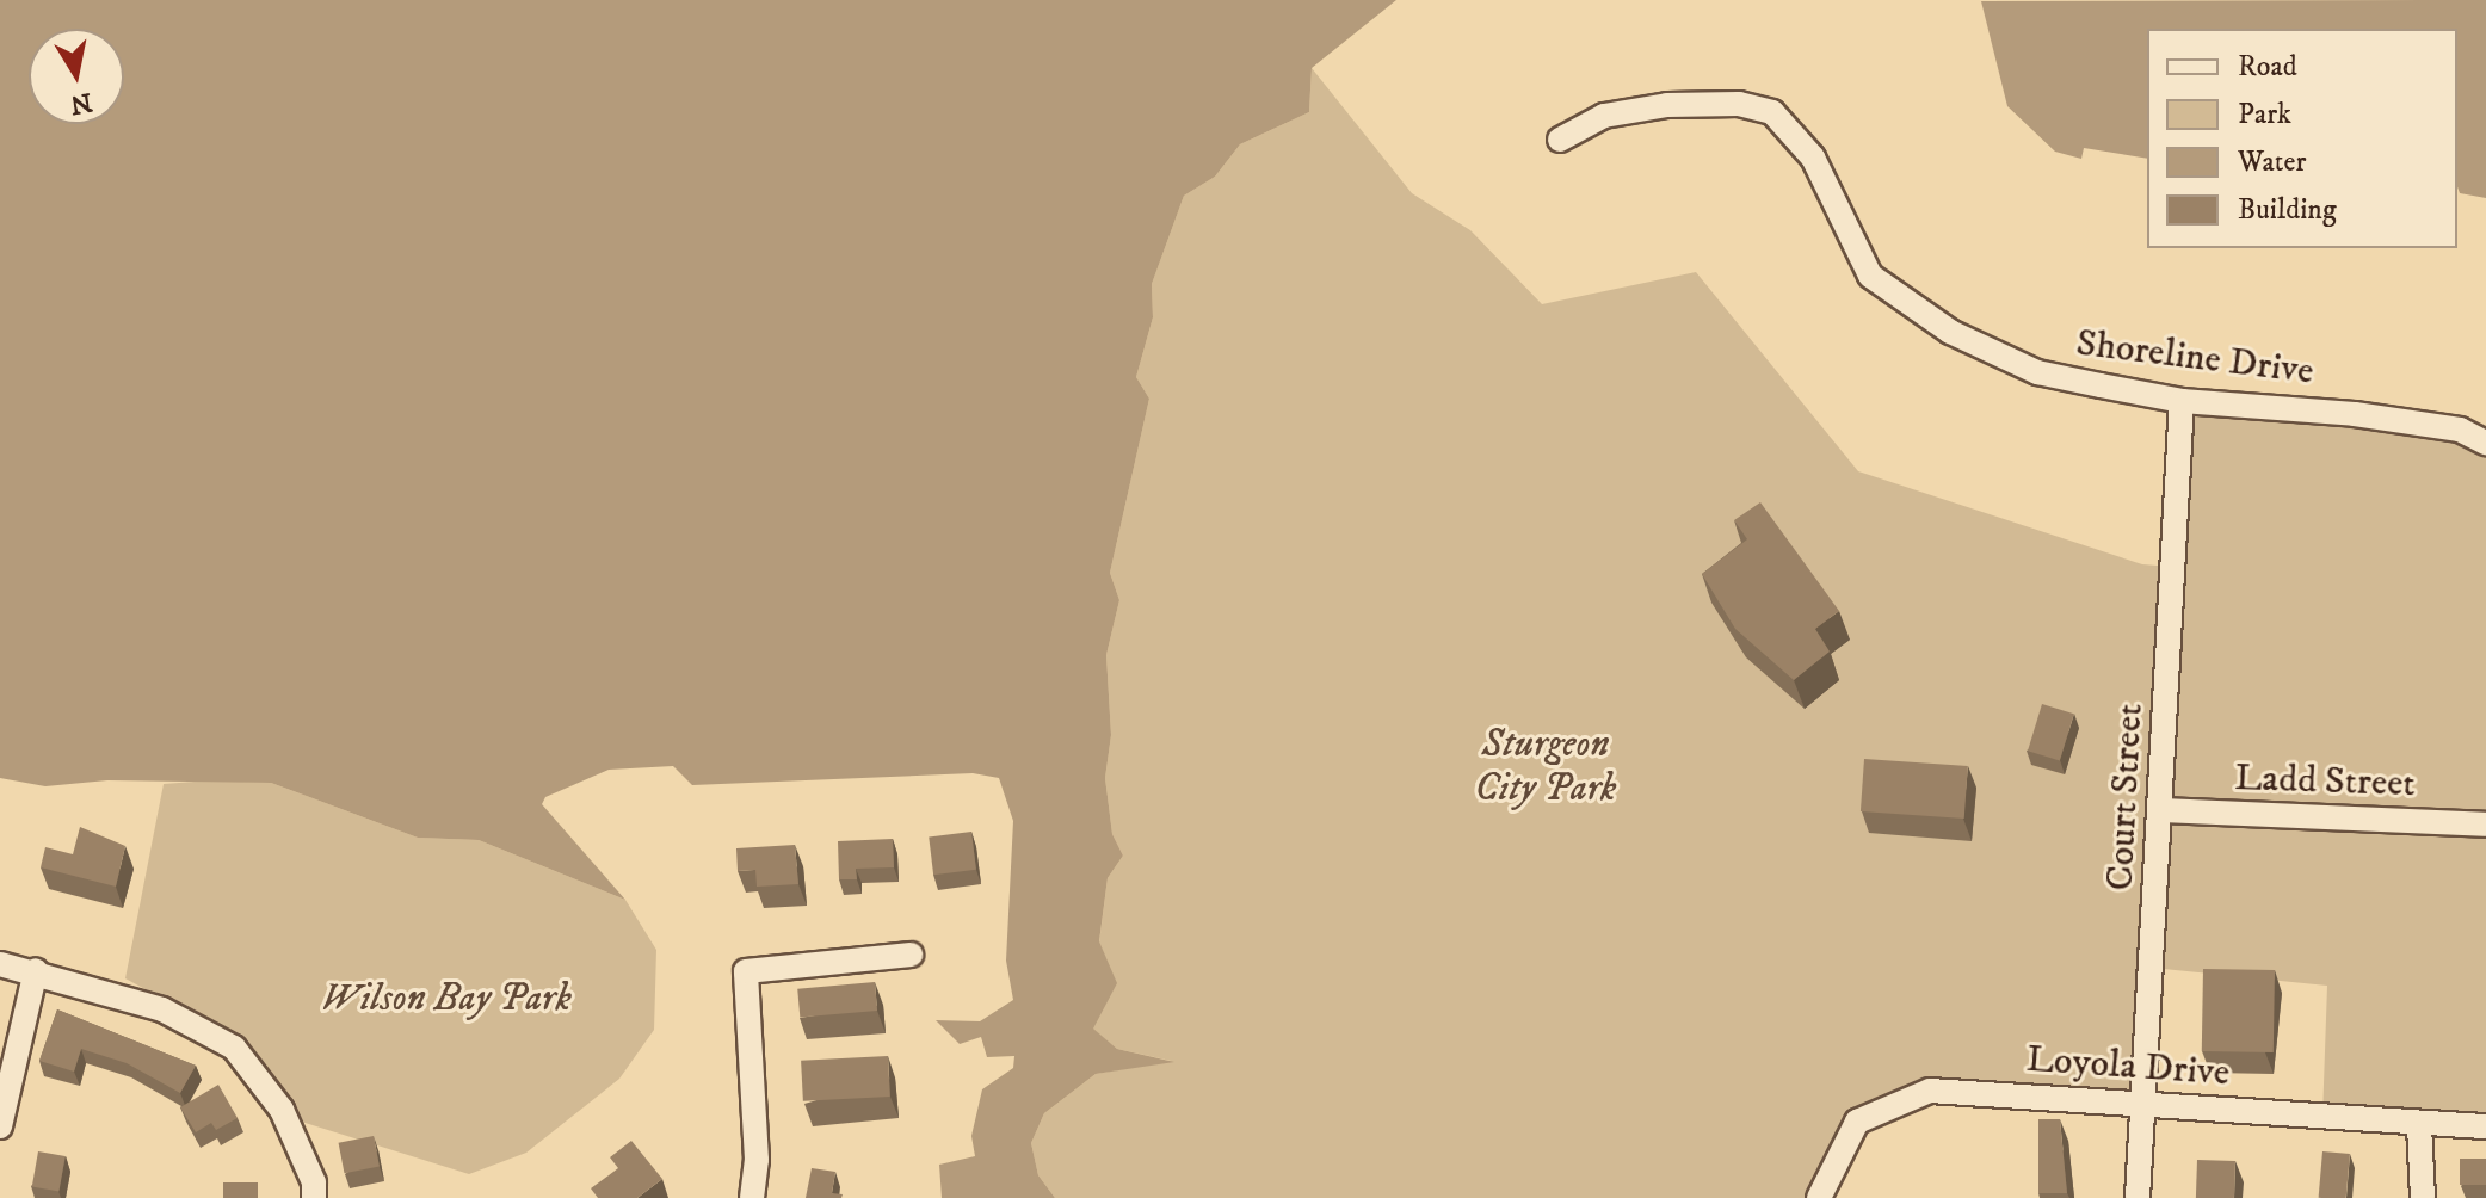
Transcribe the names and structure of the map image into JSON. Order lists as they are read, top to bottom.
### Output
{
  "streets": {
    "street": [
      "Shoreline Drive",
      "Ladd Street",
      "Court Street",
      "Loyola Drive"
    ]
  },
  "crossings": [
    ["Shoreline Drive", "Court Street"],
    ["Ladd Street", "Court Street"],
    ["Court Street", "Loyola Drive"]
  ],
  "parks": ["Sturgeon City Park", "Wilson Bay Park"],
  "legend": [
    "Road",
    "Park",
    "Water",
    "Building"
  ],
  "north": "bottom"
}
